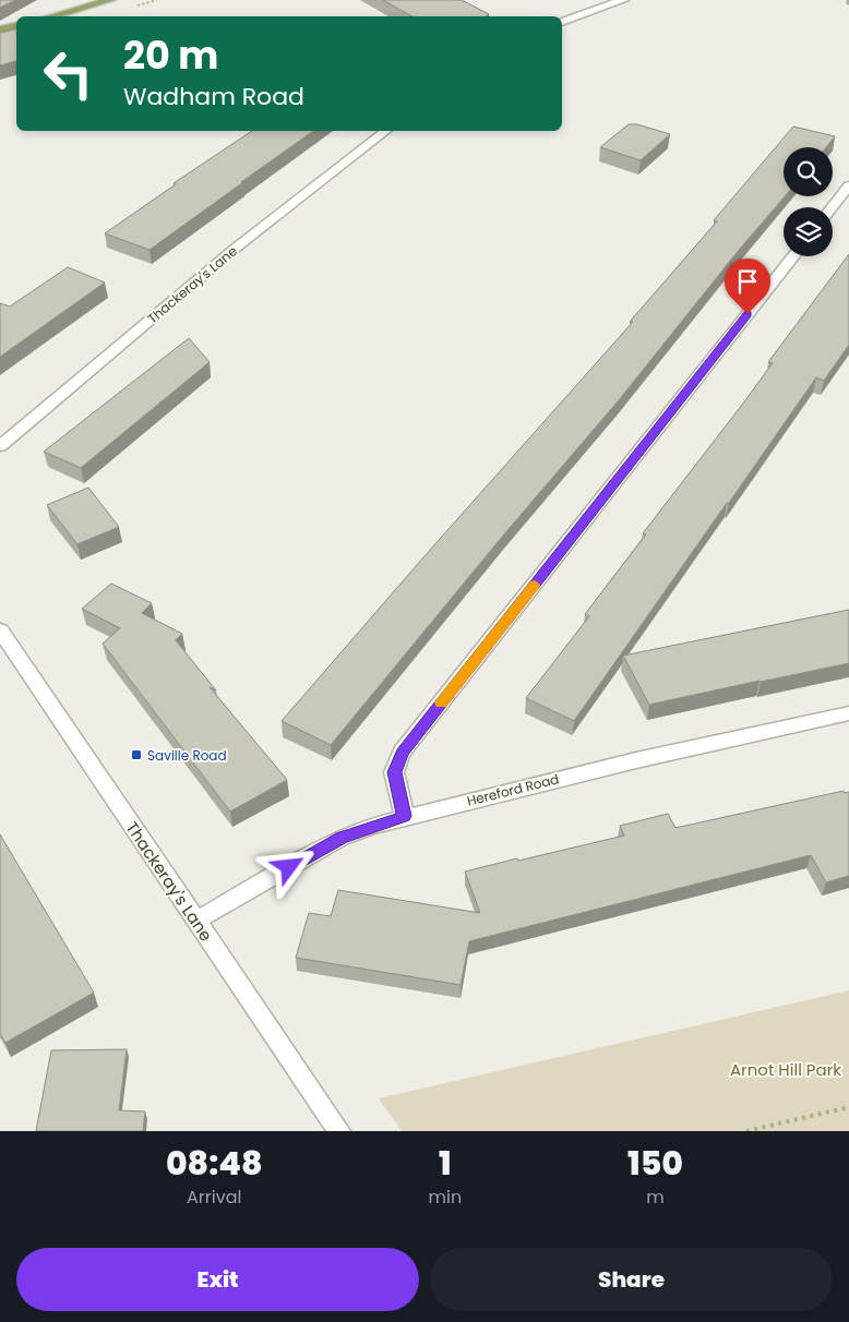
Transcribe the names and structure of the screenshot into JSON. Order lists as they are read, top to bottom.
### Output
{
  "streets": {
    "street": ["Thackeray's Lane", "Hereford Road"]
  },
  "crossings": [
    ["Thackeray's Lane", "Hereford Road"]
  ],
  "parks": ["Arnot Hill Park"],
  "places": {
    "transit": ["Saville Road"]
  },
  "page": {
    "turn": ["20 m", "Wadham Road"],
    "eta": [
      "08:48",
      "Arrival",
      "1",
      "min",
      "150",
      "m"
    ],
    "buttons": ["Exit", "Share"]
  }
}
